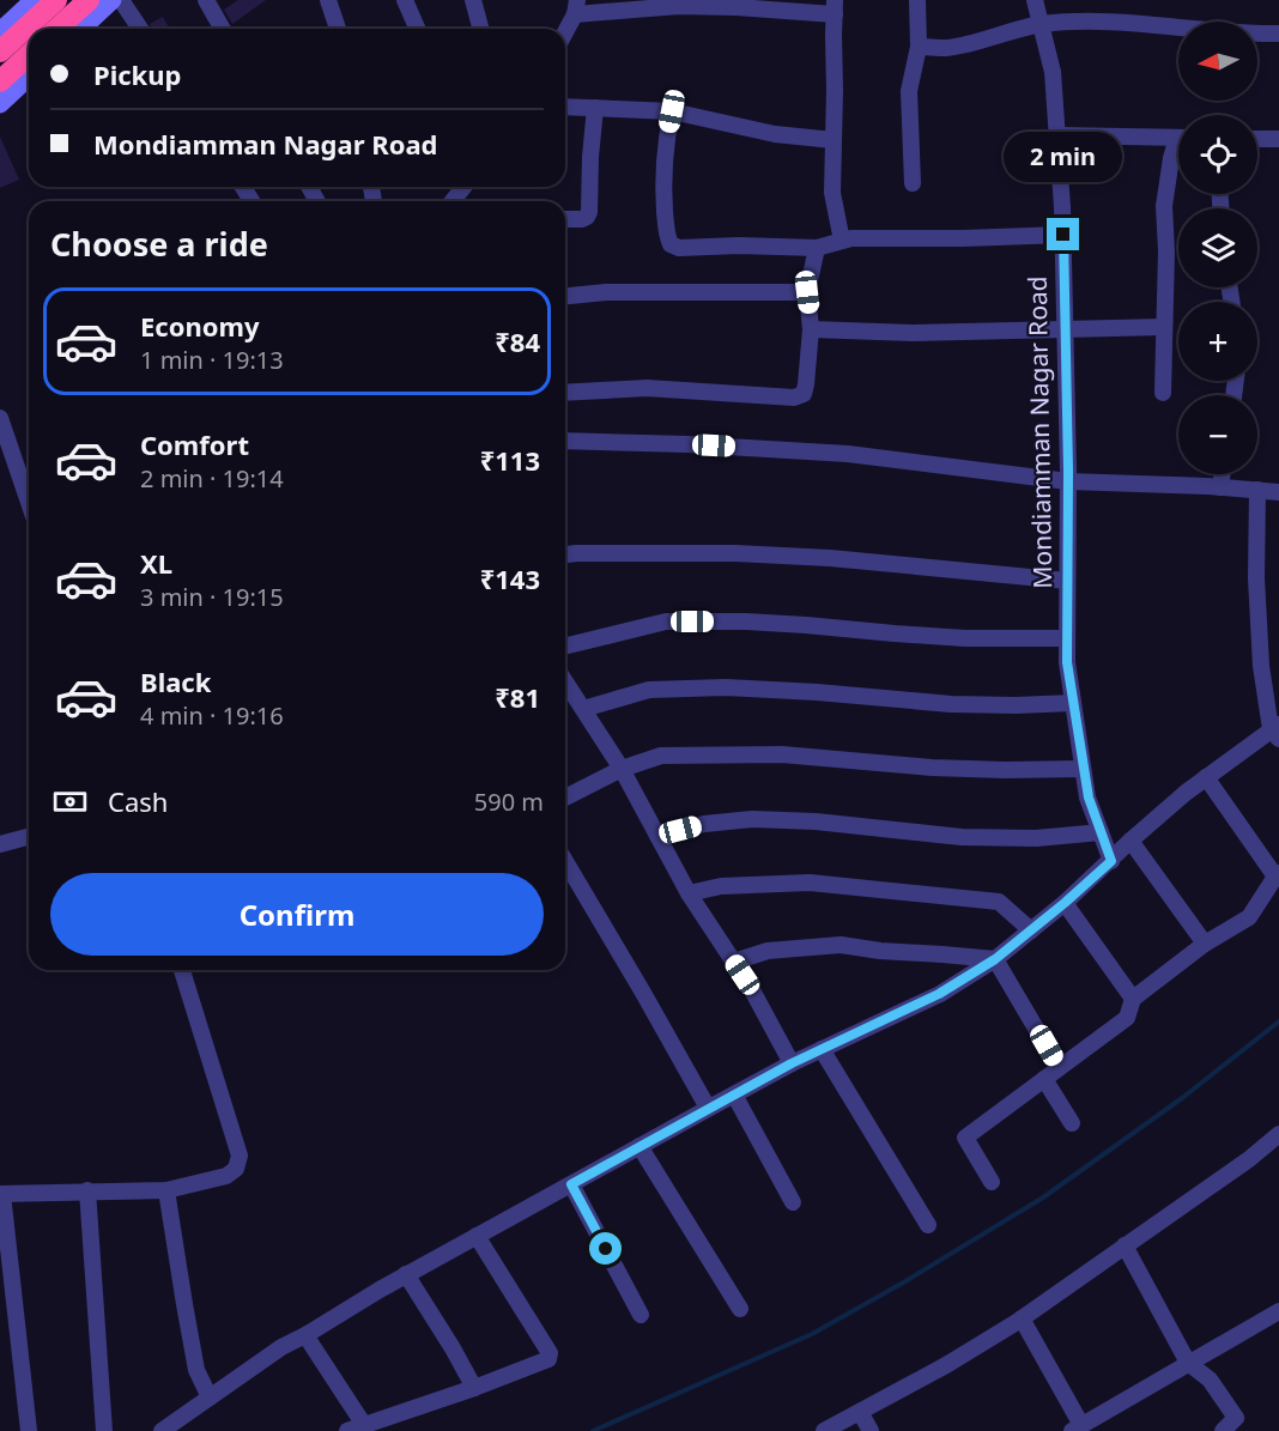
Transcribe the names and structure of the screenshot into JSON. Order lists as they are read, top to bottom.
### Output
{
  "streets": {
    "street": ["Mondiamman Nagar Road"]
  },
  "north": "left",
  "page": {
    "map_buttons": ["+", "−"],
    "banner": ["Pickup", "Mondiamman Nagar Road"],
    "bubble": "2 min",
    "heading": "Choose a ride",
    "list": [
      {
        "name": "Economy",
        "note": "1 min · 19:13",
        "value": "₹84"
      },
      {
        "name": "Comfort",
        "note": "2 min · 19:14",
        "value": "₹113"
      },
      {
        "name": "XL",
        "note": "3 min · 19:15",
        "value": "₹143"
      },
      {
        "name": "Black",
        "note": "4 min · 19:16",
        "value": "₹81"
      }
    ],
    "pay": ["Cash", "590 m"],
    "buttons": "Confirm"
  }
}
